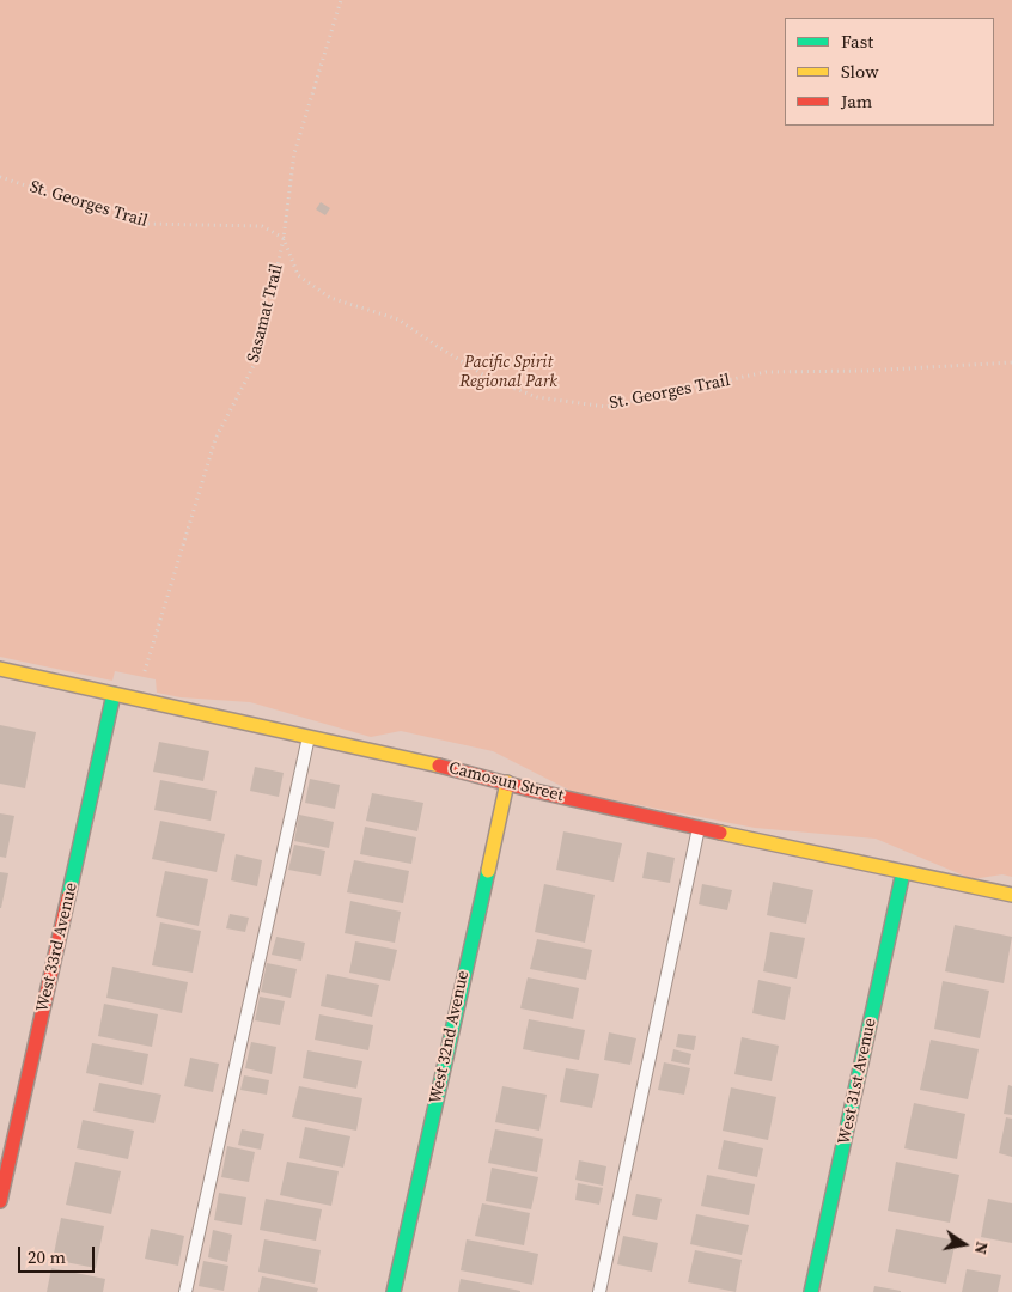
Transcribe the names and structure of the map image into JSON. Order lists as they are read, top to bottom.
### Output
{
  "streets": {
    "street": [
      "Camosun Street",
      "West 33rd Avenue",
      "West 32nd Avenue",
      "West 31st Avenue"
    ],
    "path": ["St. Georges Trail", "Sasamat Trail"]
  },
  "crossings": [
    ["St. Georges Trail", "Sasamat Trail"],
    ["Camosun Street", "West 33rd Avenue"],
    ["Camosun Street", "West 32nd Avenue"],
    ["Camosun Street", "West 31st Avenue"]
  ],
  "parks": ["Pacific Spirit Regional Park"],
  "legend": ["Fast", "Slow", "Jam"],
  "scale_bar": "20 m",
  "north": "right"
}
